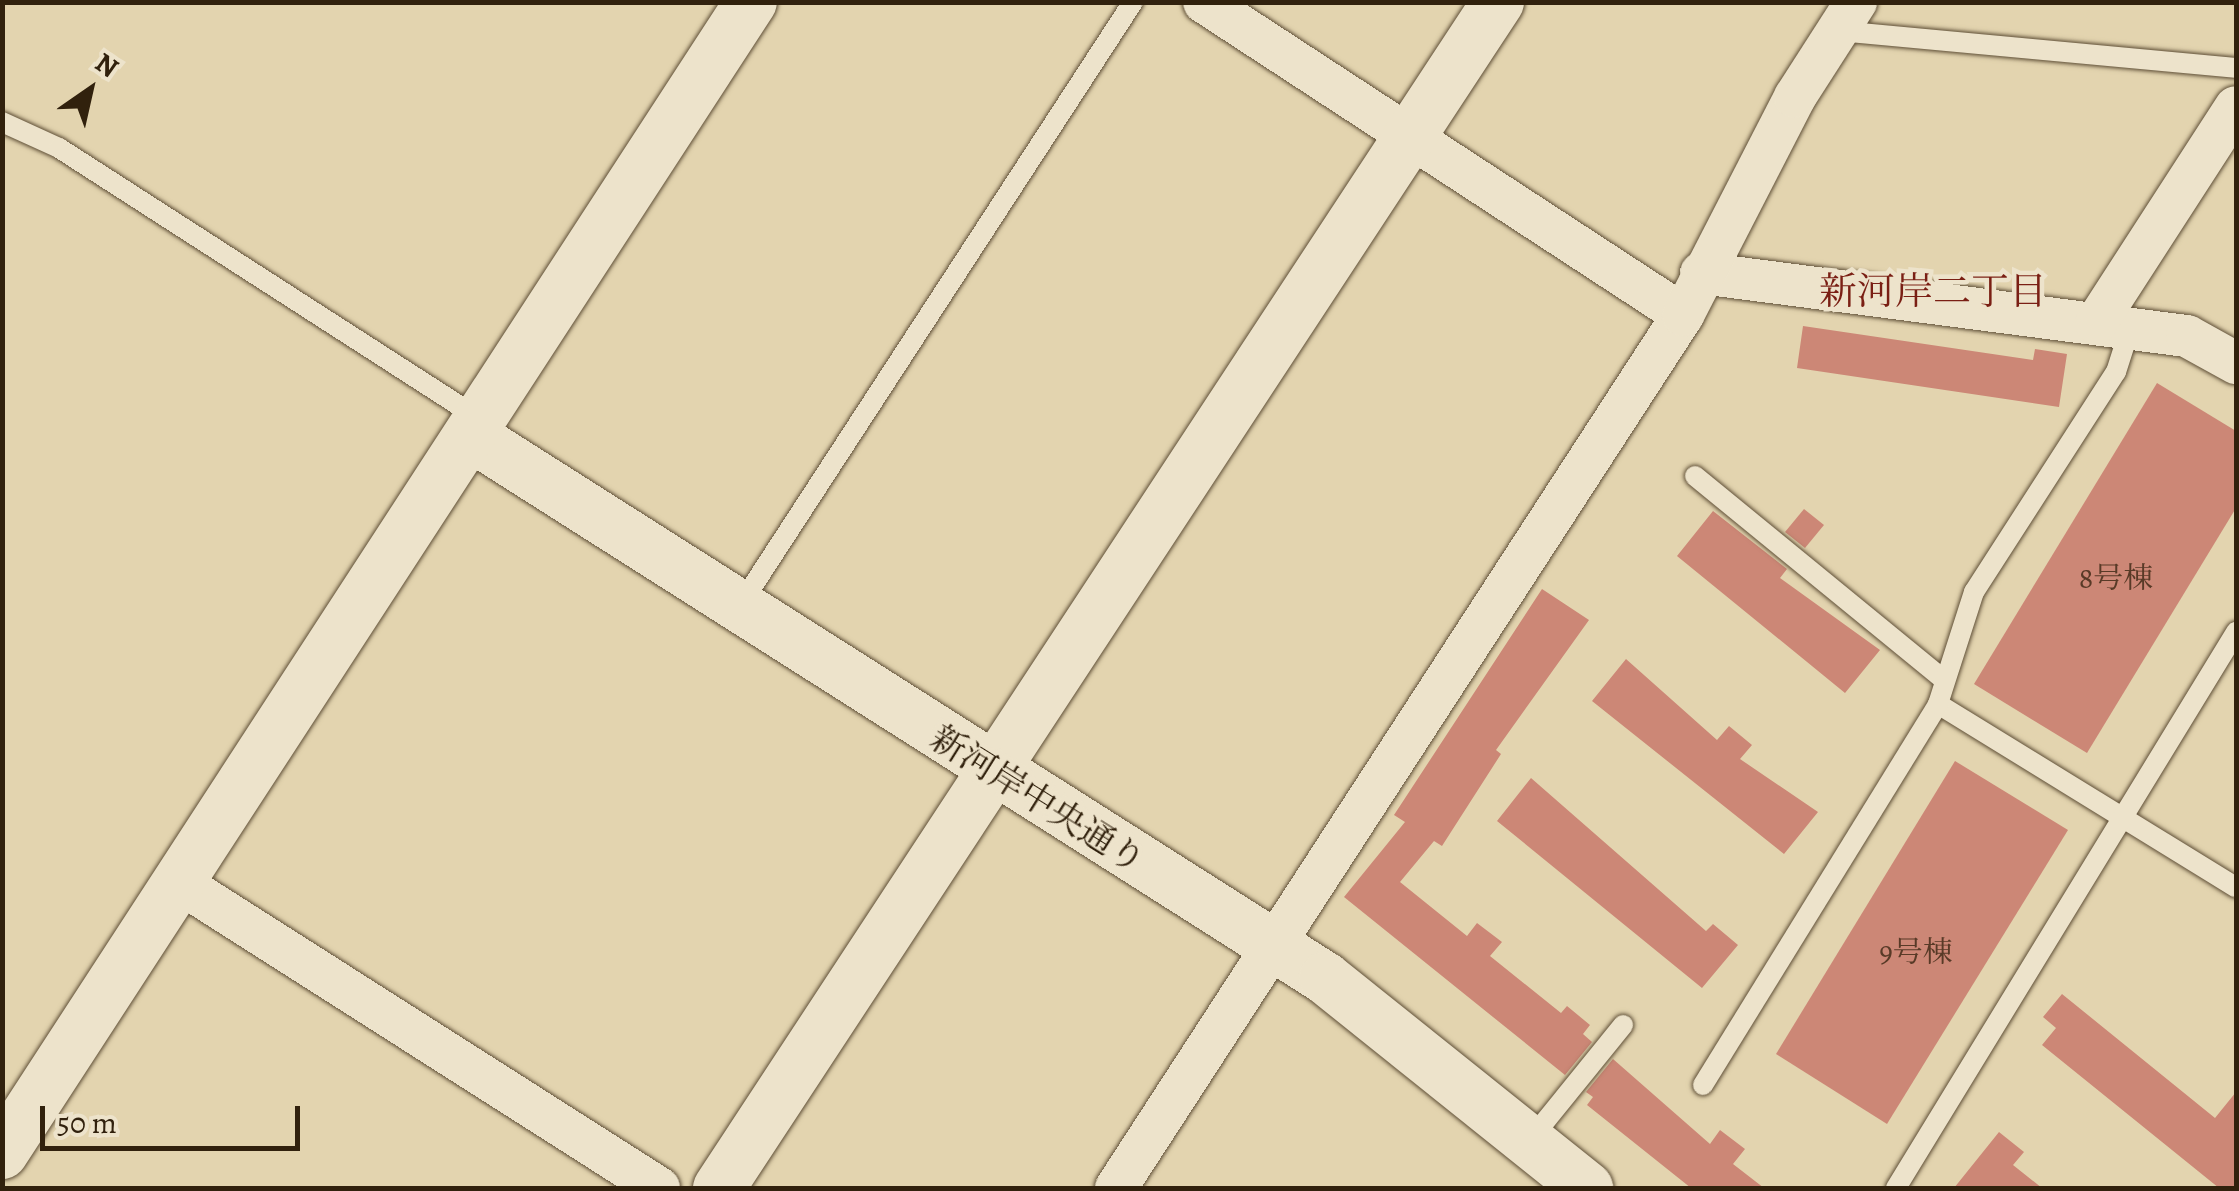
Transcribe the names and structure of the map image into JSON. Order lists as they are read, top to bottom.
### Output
{
  "streets": {
    "street": ["新河岸中央通り"]
  },
  "districts": ["新河岸二丁目"],
  "house_numbers": ["8号棟", "9号棟"],
  "scale_bar": "50 m",
  "north": "top right"
}
